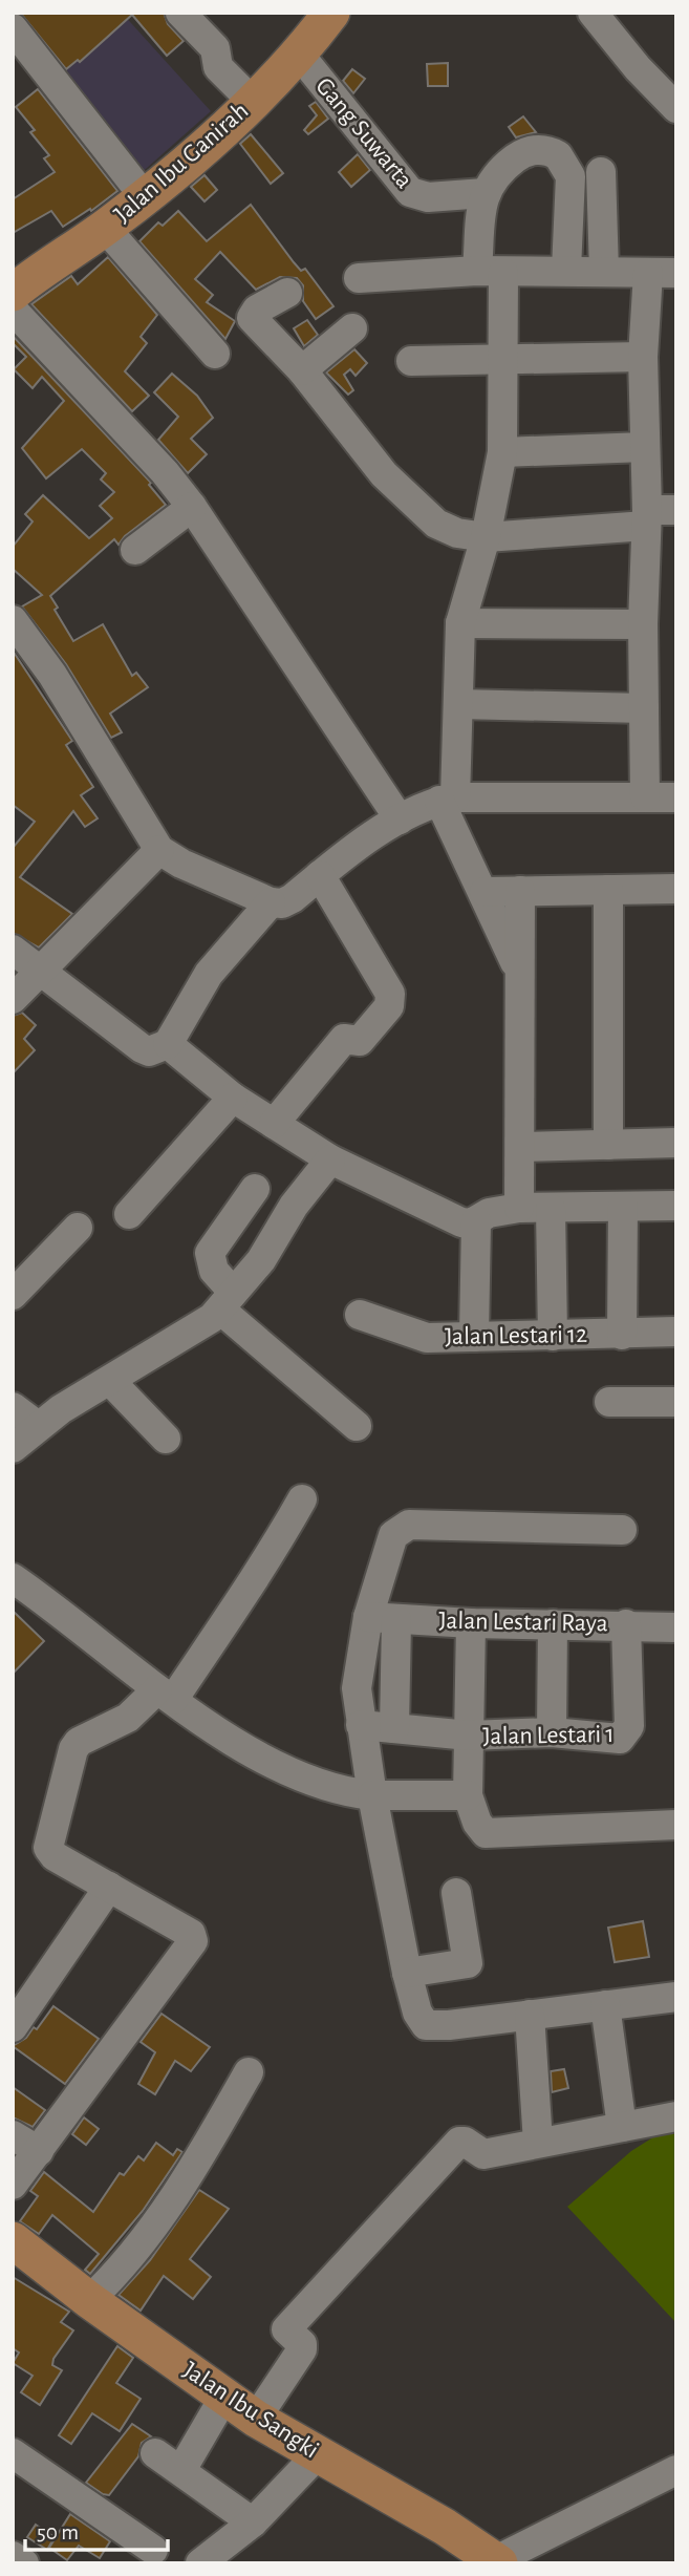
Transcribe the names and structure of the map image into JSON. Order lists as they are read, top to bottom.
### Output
{
  "streets": {
    "main road": ["Jalan Ibu Ganirah", "Jalan Ibu Sangki"],
    "street": [
      "Gang Suwarta",
      "Jalan Lestari 12",
      "Jalan Lestari Raya",
      "Jalan Lestari 1"
    ]
  },
  "crossings": [
    ["Gang Suwarta", "Jalan Ibu Ganirah"],
    ["Jalan Lestari Raya", "Jalan Lestari 1"]
  ],
  "scale_bar": "50 m"
}
